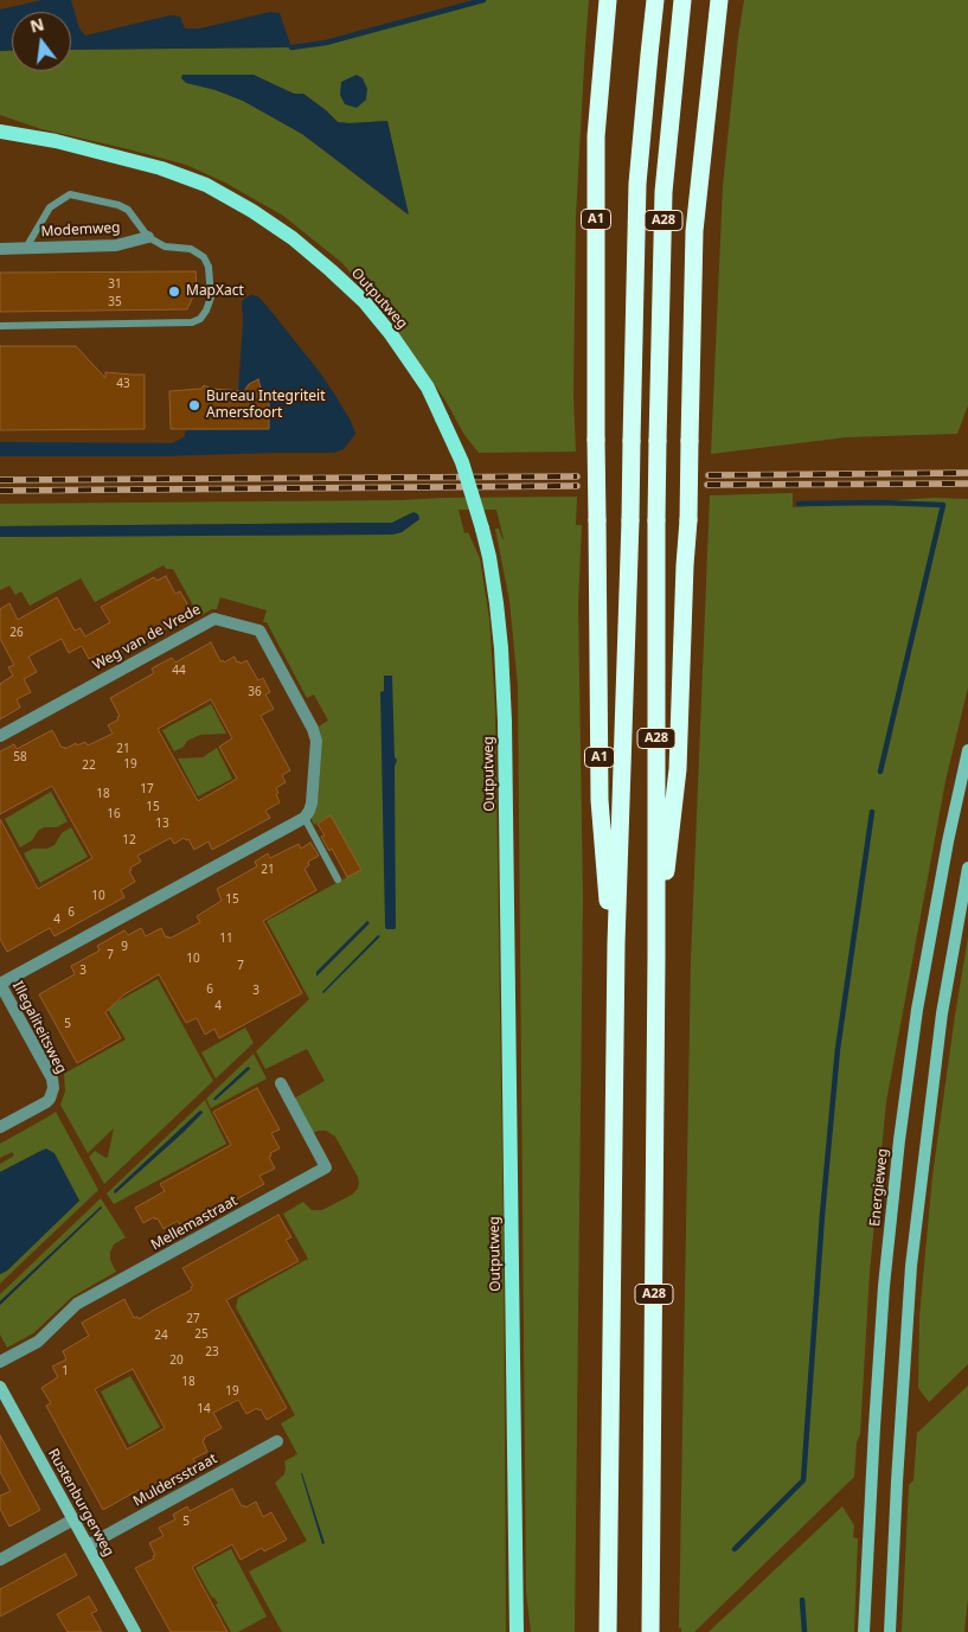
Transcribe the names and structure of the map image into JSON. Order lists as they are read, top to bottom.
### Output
{
  "streets": {
    "highway": ["A1", "A28"],
    "main road": ["Outputweg", "Energieweg", "Rustenburgerweg"],
    "street": [
      "Modemweg",
      "Weg van de Vrede",
      "Illegaliteitsweg",
      "Mellemastraat",
      "Muldersstraat"
    ]
  },
  "crossings": [
    ["A1", "A28"],
    ["Muldersstraat", "Rustenburgerweg"]
  ],
  "places": ["MapXact", "Bureau Integriteit Amersfoort"],
  "house_numbers": [
    "31",
    "35",
    "43",
    "26",
    "44",
    "36",
    "21",
    "58",
    "19",
    "22",
    "17",
    "18",
    "15",
    "16",
    "13",
    "12",
    "21",
    "10",
    "15",
    "6",
    "4",
    "11",
    "9",
    "7",
    "10",
    "7",
    "3",
    "6",
    "3",
    "4",
    "5",
    "27",
    "25",
    "24",
    "23",
    "20",
    "1",
    "18",
    "19",
    "14",
    "5"
  ],
  "north": "top"
}
